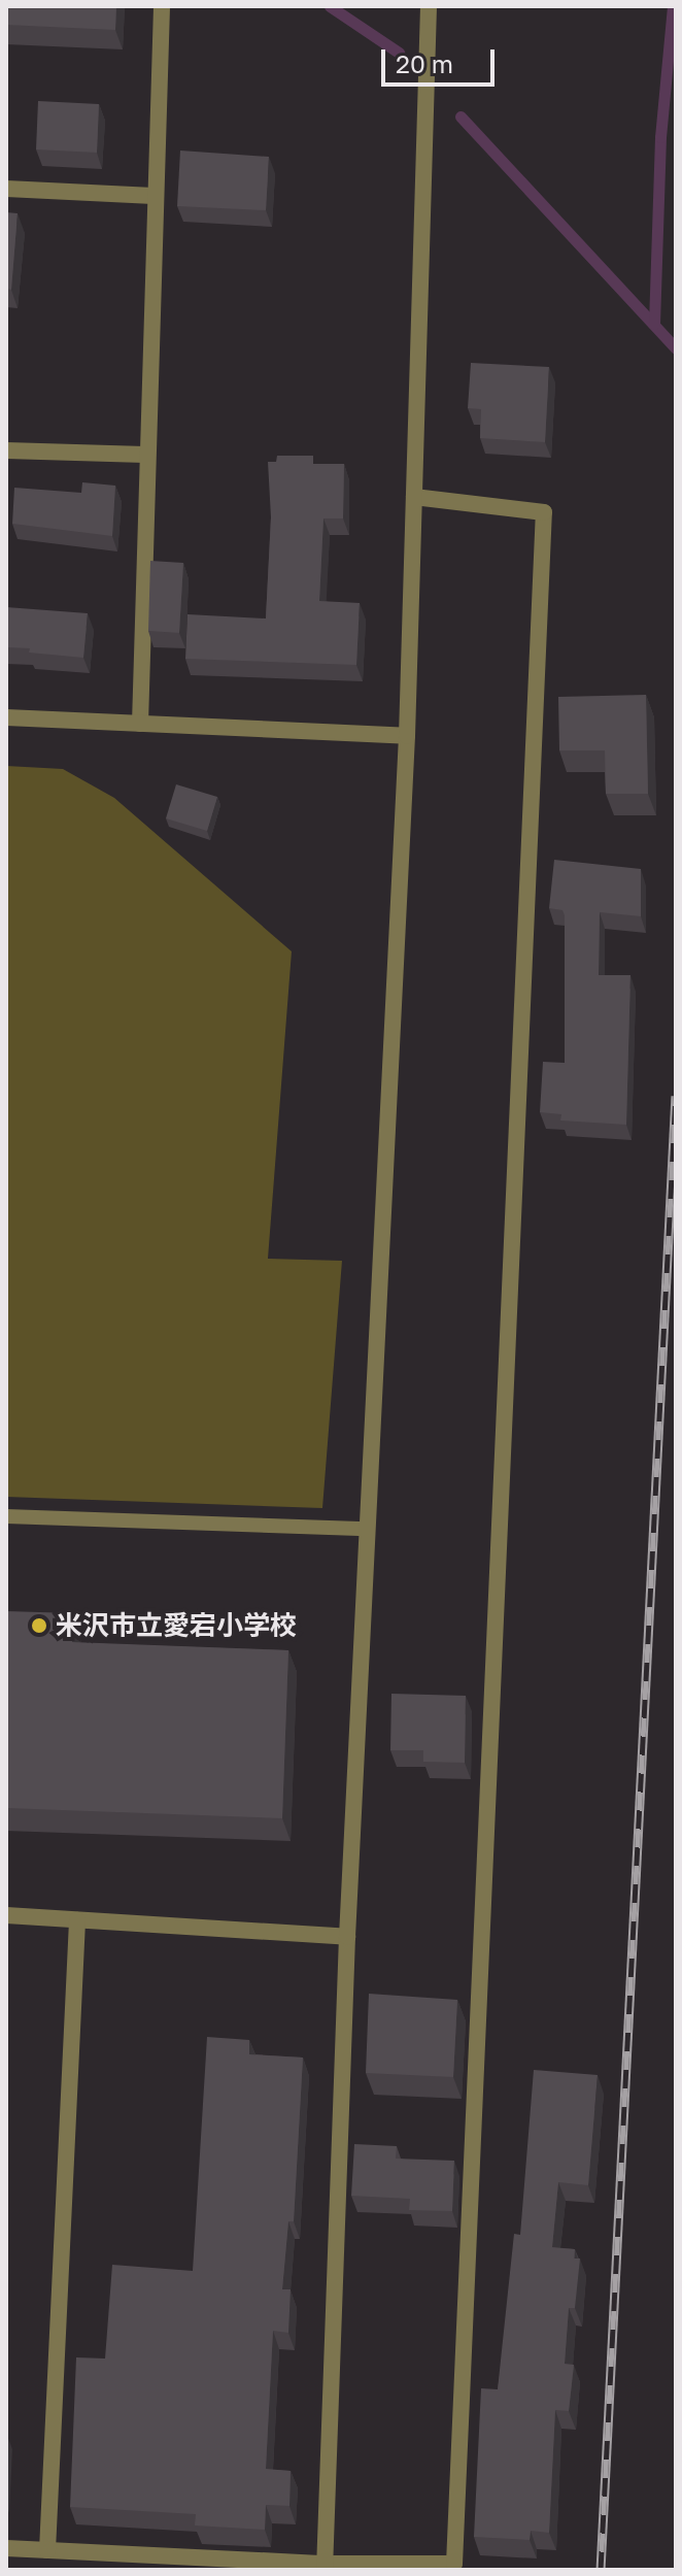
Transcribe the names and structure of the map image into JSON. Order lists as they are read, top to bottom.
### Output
{
  "places": ["米沢市立愛宕小学校"],
  "scale_bar": "20 m"
}
